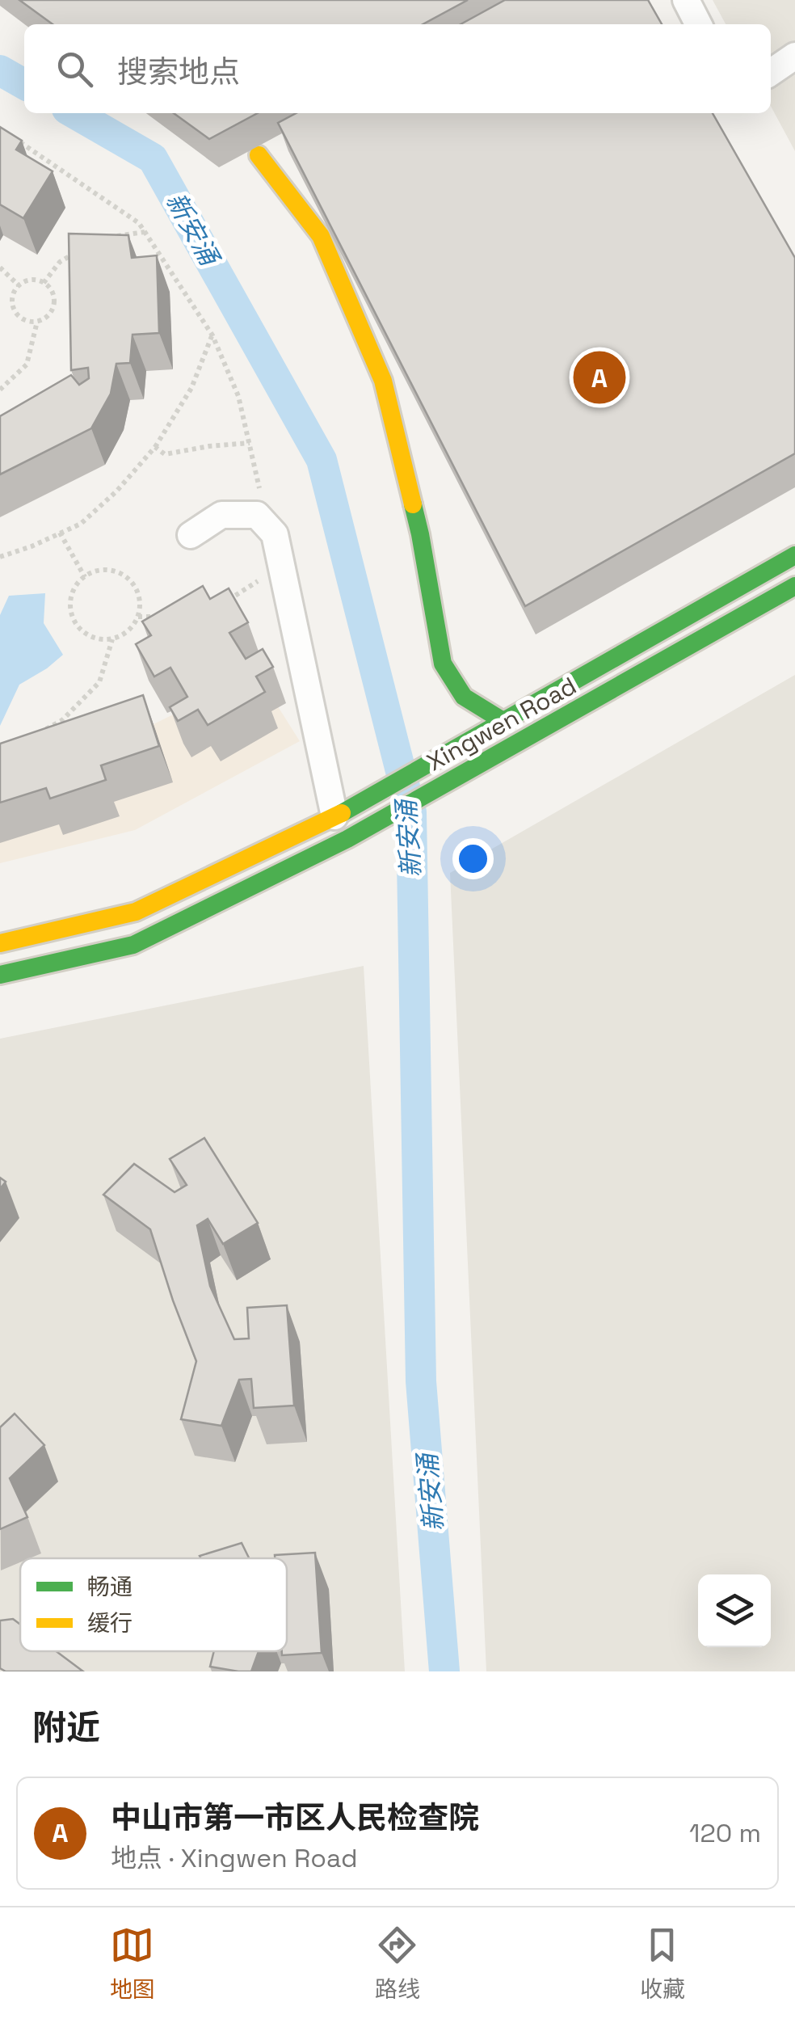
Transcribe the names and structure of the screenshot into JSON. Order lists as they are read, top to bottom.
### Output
{
  "streets": {
    "main road": ["Xingwen Road"]
  },
  "water": ["新安涌"],
  "legend": ["畅通", "缓行"],
  "page": {
    "search": "搜索地点",
    "pins": "A",
    "heading": "附近",
    "list": [
      {
        "mark": "A",
        "name": "中山市第一市区人民检查院",
        "note": "地点 · Xingwen Road",
        "value": "120 m"
      }
    ],
    "nav": ["地图", "路线", "收藏"]
  }
}
